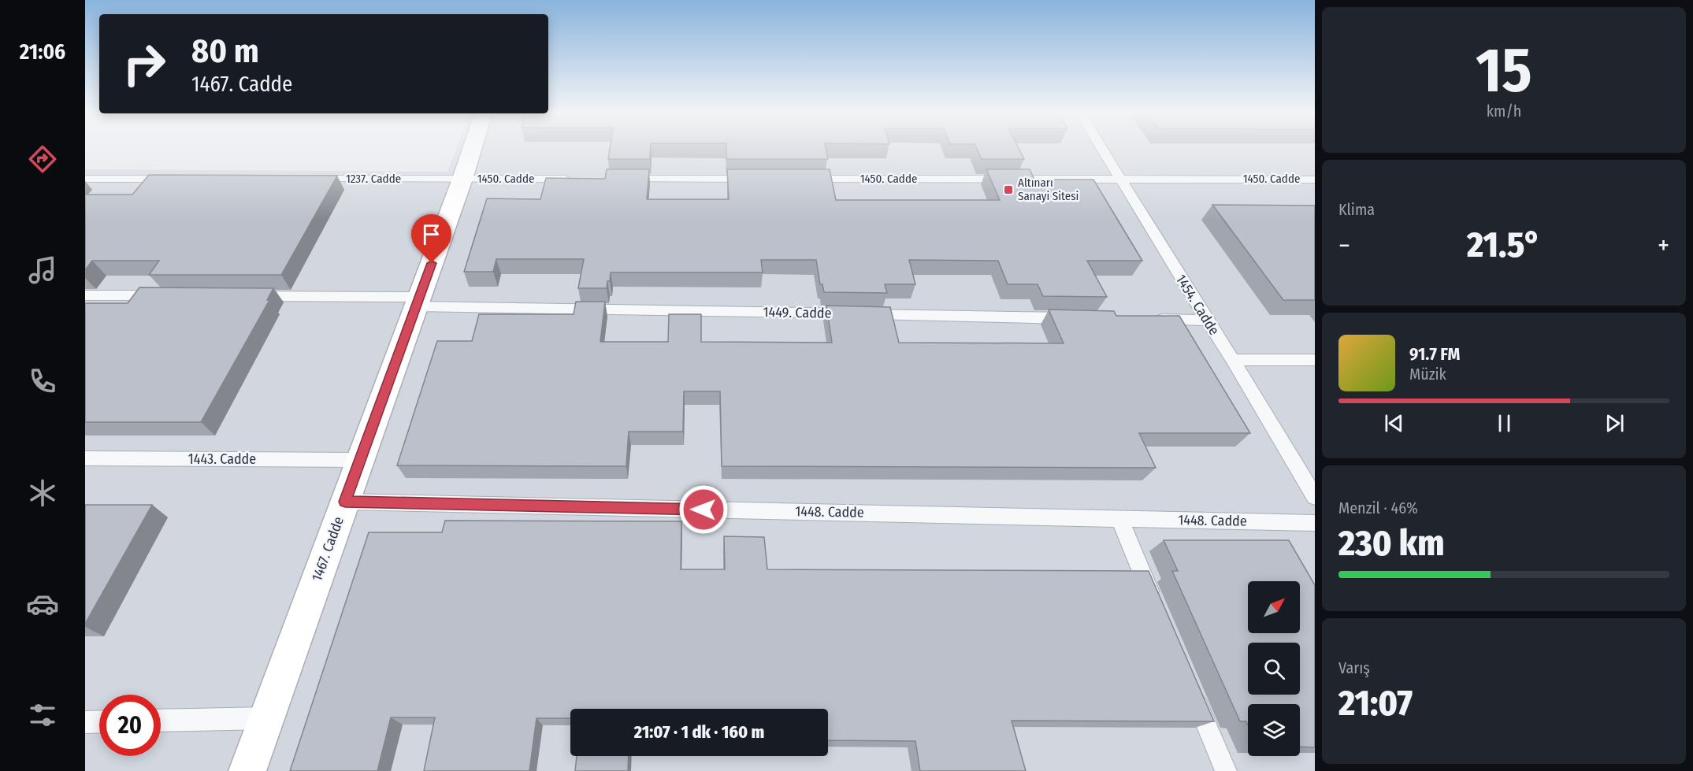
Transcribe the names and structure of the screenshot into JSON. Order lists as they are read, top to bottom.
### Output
{
  "streets": {
    "street": ["1467. Cadde"],
    "lane": [
      "1237. Cadde",
      "1450. Cadde",
      "1454. Cadde",
      "1449. Cadde",
      "1443. Cadde",
      "1448. Cadde"
    ]
  },
  "crossings": [
    ["1237. Cadde", "1450. Cadde"],
    ["1237. Cadde", "1467. Cadde"],
    ["1450. Cadde", "1454. Cadde"],
    ["1450. Cadde", "1467. Cadde"],
    ["1449. Cadde", "1467. Cadde"],
    ["1443. Cadde", "1467. Cadde"],
    ["1448. Cadde", "1467. Cadde"]
  ],
  "places": {
    "transit": ["Altınarı Sanayi Sitesi"]
  },
  "north": "top right",
  "page": {
    "tabs": "21:06",
    "tile": [
      ["15", "km/h"],
      "Klima",
      ["Menzil · 46%", "230 km"],
      ["Varış", "21:07"]
    ],
    "turn": ["80 m", "1467. Cadde"],
    "heat": ["−", "21.5°", "+"],
    "song": ["91.7 FM", "Müzik"],
    "limit": "20",
    "trip": "21:07 · 1 dk · 160 m"
  }
}
